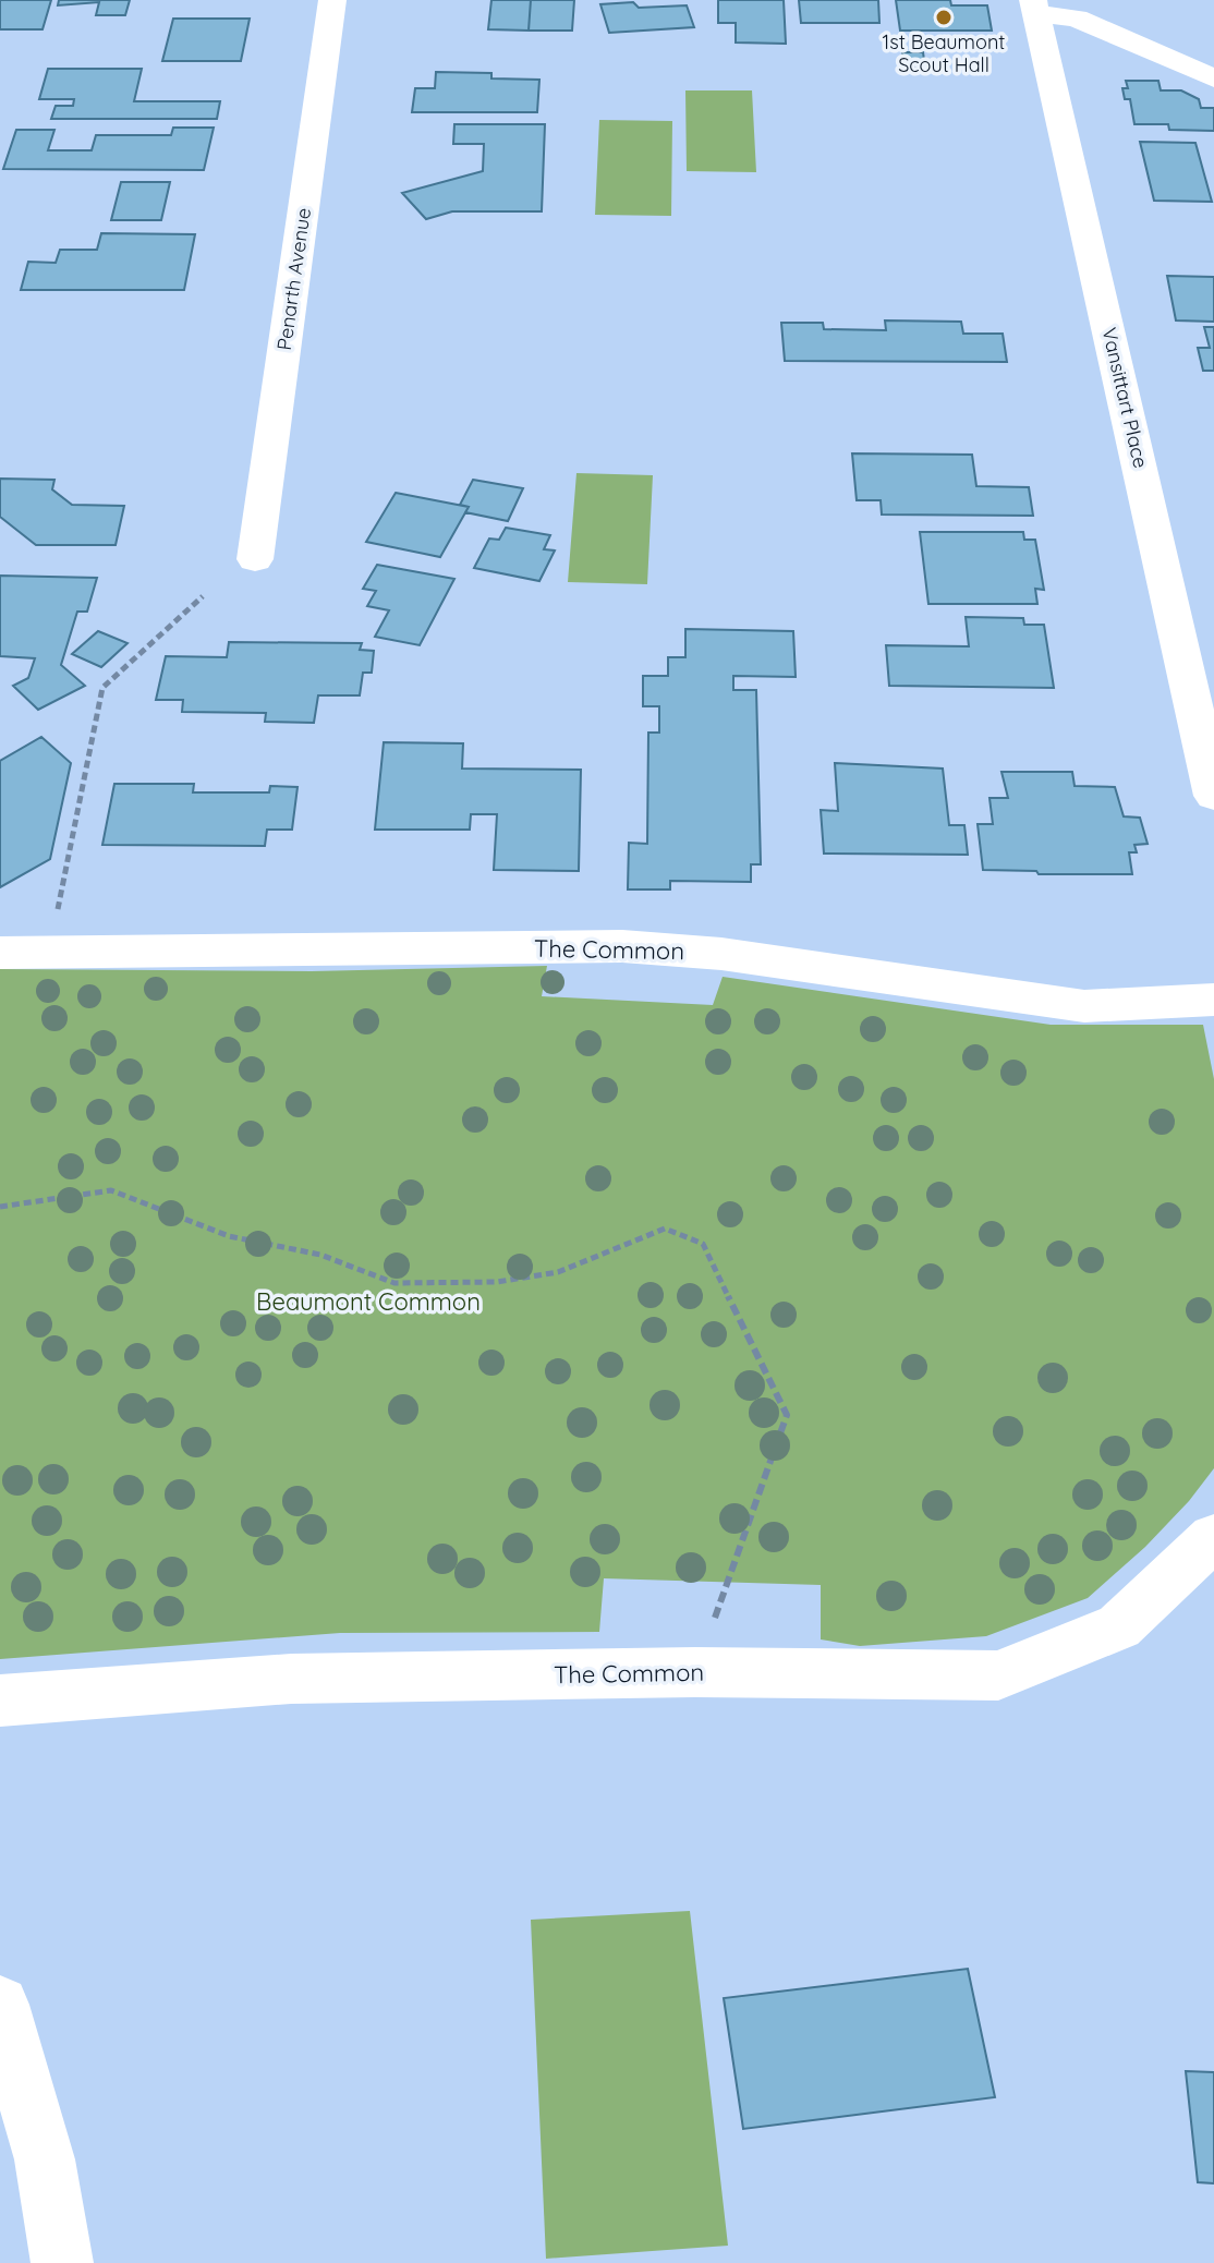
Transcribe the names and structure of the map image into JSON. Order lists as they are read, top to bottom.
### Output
{
  "streets": {
    "street": ["Penarth Avenue", "Vansittart Place", "The Common"]
  },
  "parks": ["Beaumont Common"],
  "places": ["1st Beaumont Scout Hall"]
}
